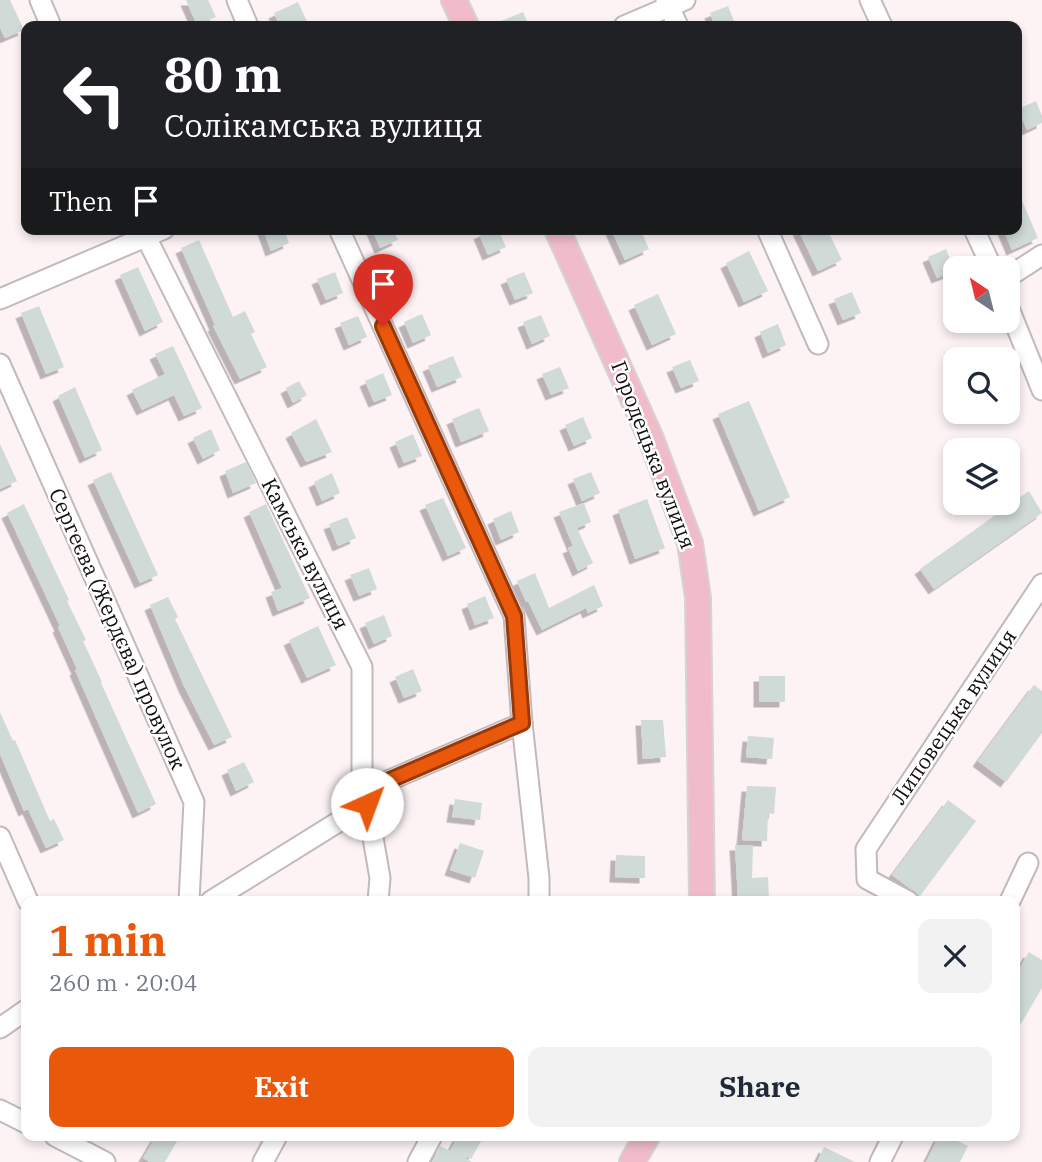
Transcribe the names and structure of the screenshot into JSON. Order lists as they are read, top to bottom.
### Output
{
  "streets": {
    "main road": ["Городецька вулиця"],
    "street": ["Камська вулиця", "Сергеєва (Жердєва) провулок", "Липовецька вулиця"]
  },
  "north": "top left",
  "page": {
    "turn": ["80 m", "Солікамська вулиця"],
    "then": "Then",
    "heading": ["1 min", "260 m · 20:04"],
    "buttons": ["Exit", "Share"]
  }
}
